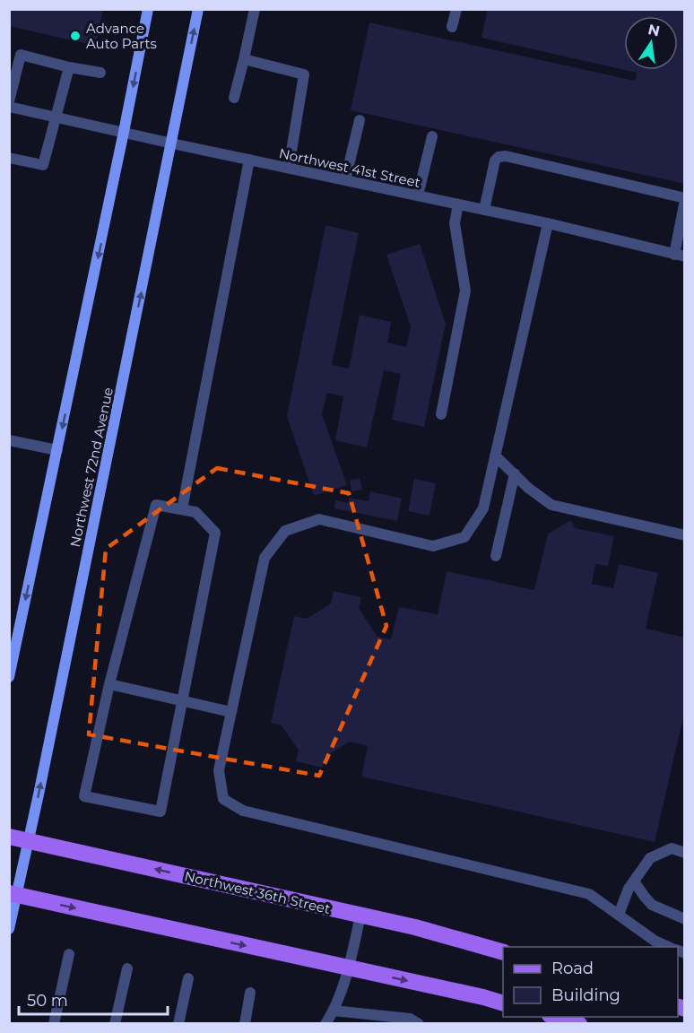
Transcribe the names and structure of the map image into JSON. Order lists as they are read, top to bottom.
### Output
{
  "streets": {
    "main road": ["Northwest 72nd Avenue", "Northwest 36th Street"],
    "street": ["Northwest 41st Street"]
  },
  "crossings": [
    ["Northwest 41st Street", "Northwest 72nd Avenue"],
    ["Northwest 72nd Avenue", "Northwest 36th Street"]
  ],
  "places": ["Advance Auto Parts"],
  "legend": ["Road", "Building"],
  "scale_bar": "50 m",
  "north": "top"
}
